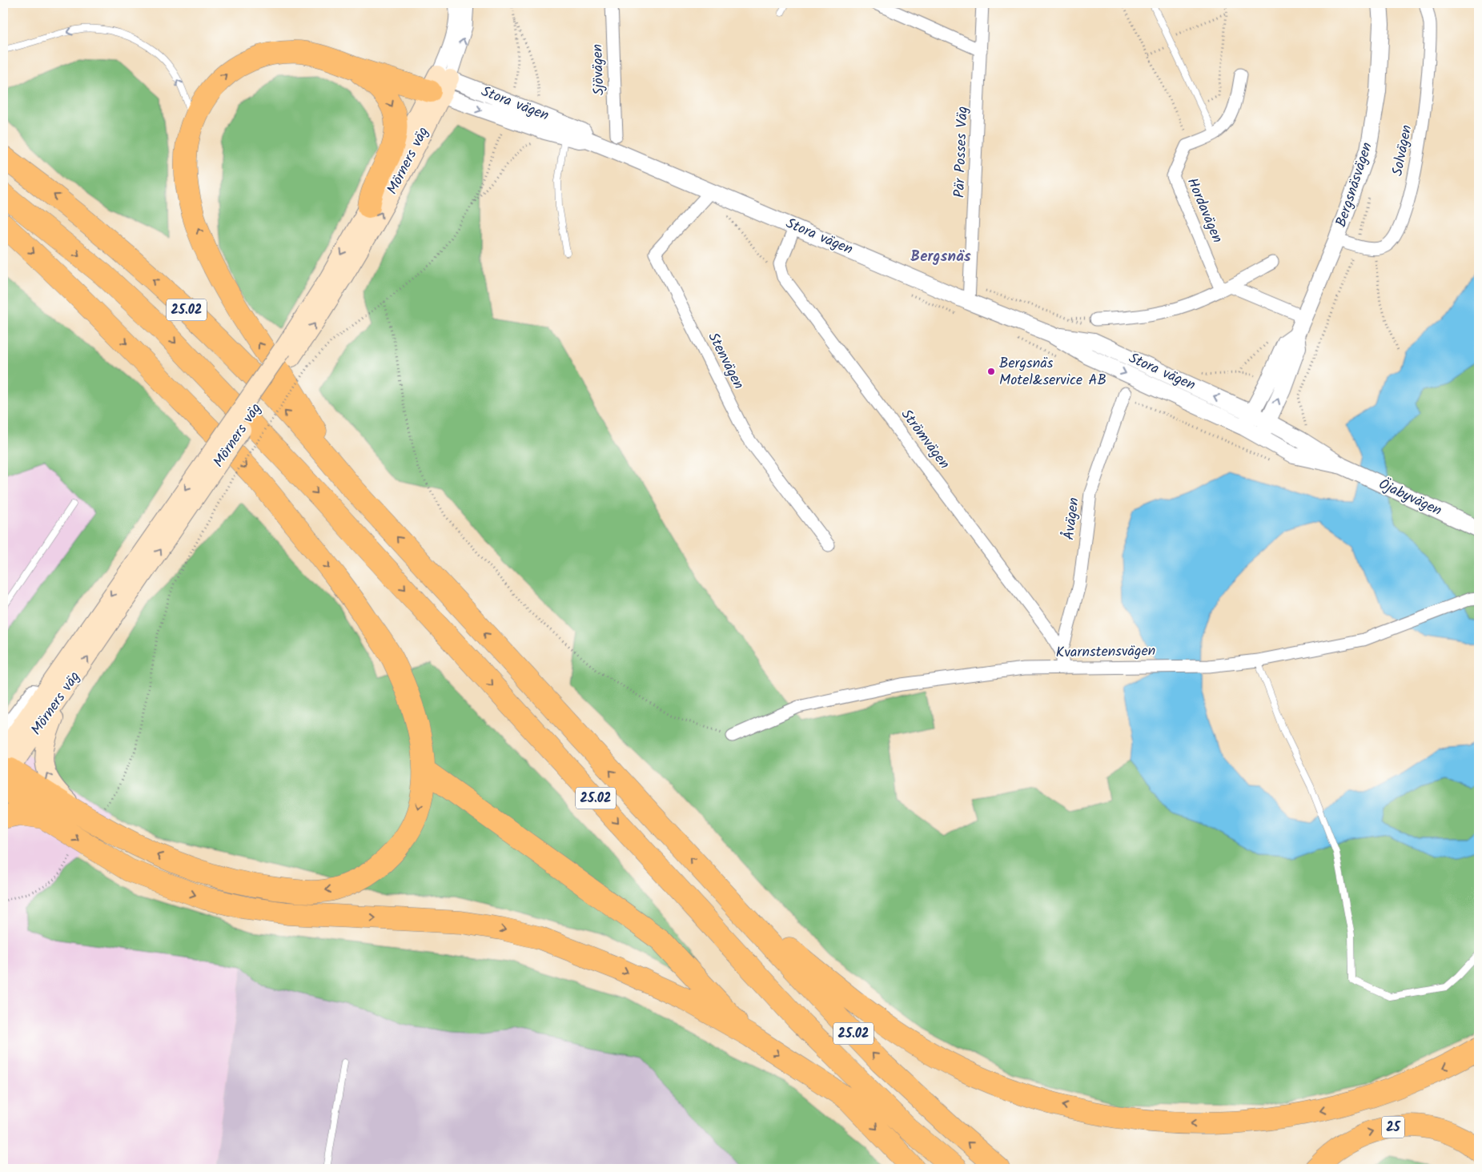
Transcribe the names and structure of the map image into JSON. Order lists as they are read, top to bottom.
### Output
{
  "streets": {
    "highway": ["25.02", "25"],
    "main road": ["Mörners väg"],
    "street": [
      "Sjövägen",
      "Stora vägen",
      "Solvägen",
      "Pär Posses Väg",
      "Bergsnäsvägen",
      "Hordavägen",
      "Stenvägen",
      "Strömvägen",
      "Öjabyvägen",
      "Åvägen",
      "Kvarnstensvägen"
    ]
  },
  "crossings": [
    ["Stora vägen", "Pär Posses Väg"],
    ["Stora vägen", "Mörners väg"],
    ["Stora vägen", "Bergsnäsvägen"],
    ["Stora vägen", "Stenvägen"],
    ["Stora vägen", "Öjabyvägen"],
    ["Bergsnäsvägen", "Öjabyvägen"],
    ["Strömvägen", "Åvägen"],
    ["Strömvägen", "Kvarnstensvägen"]
  ],
  "districts": ["Bergsnäs"],
  "places": ["Bergsnäs Motel&service AB"]
}
